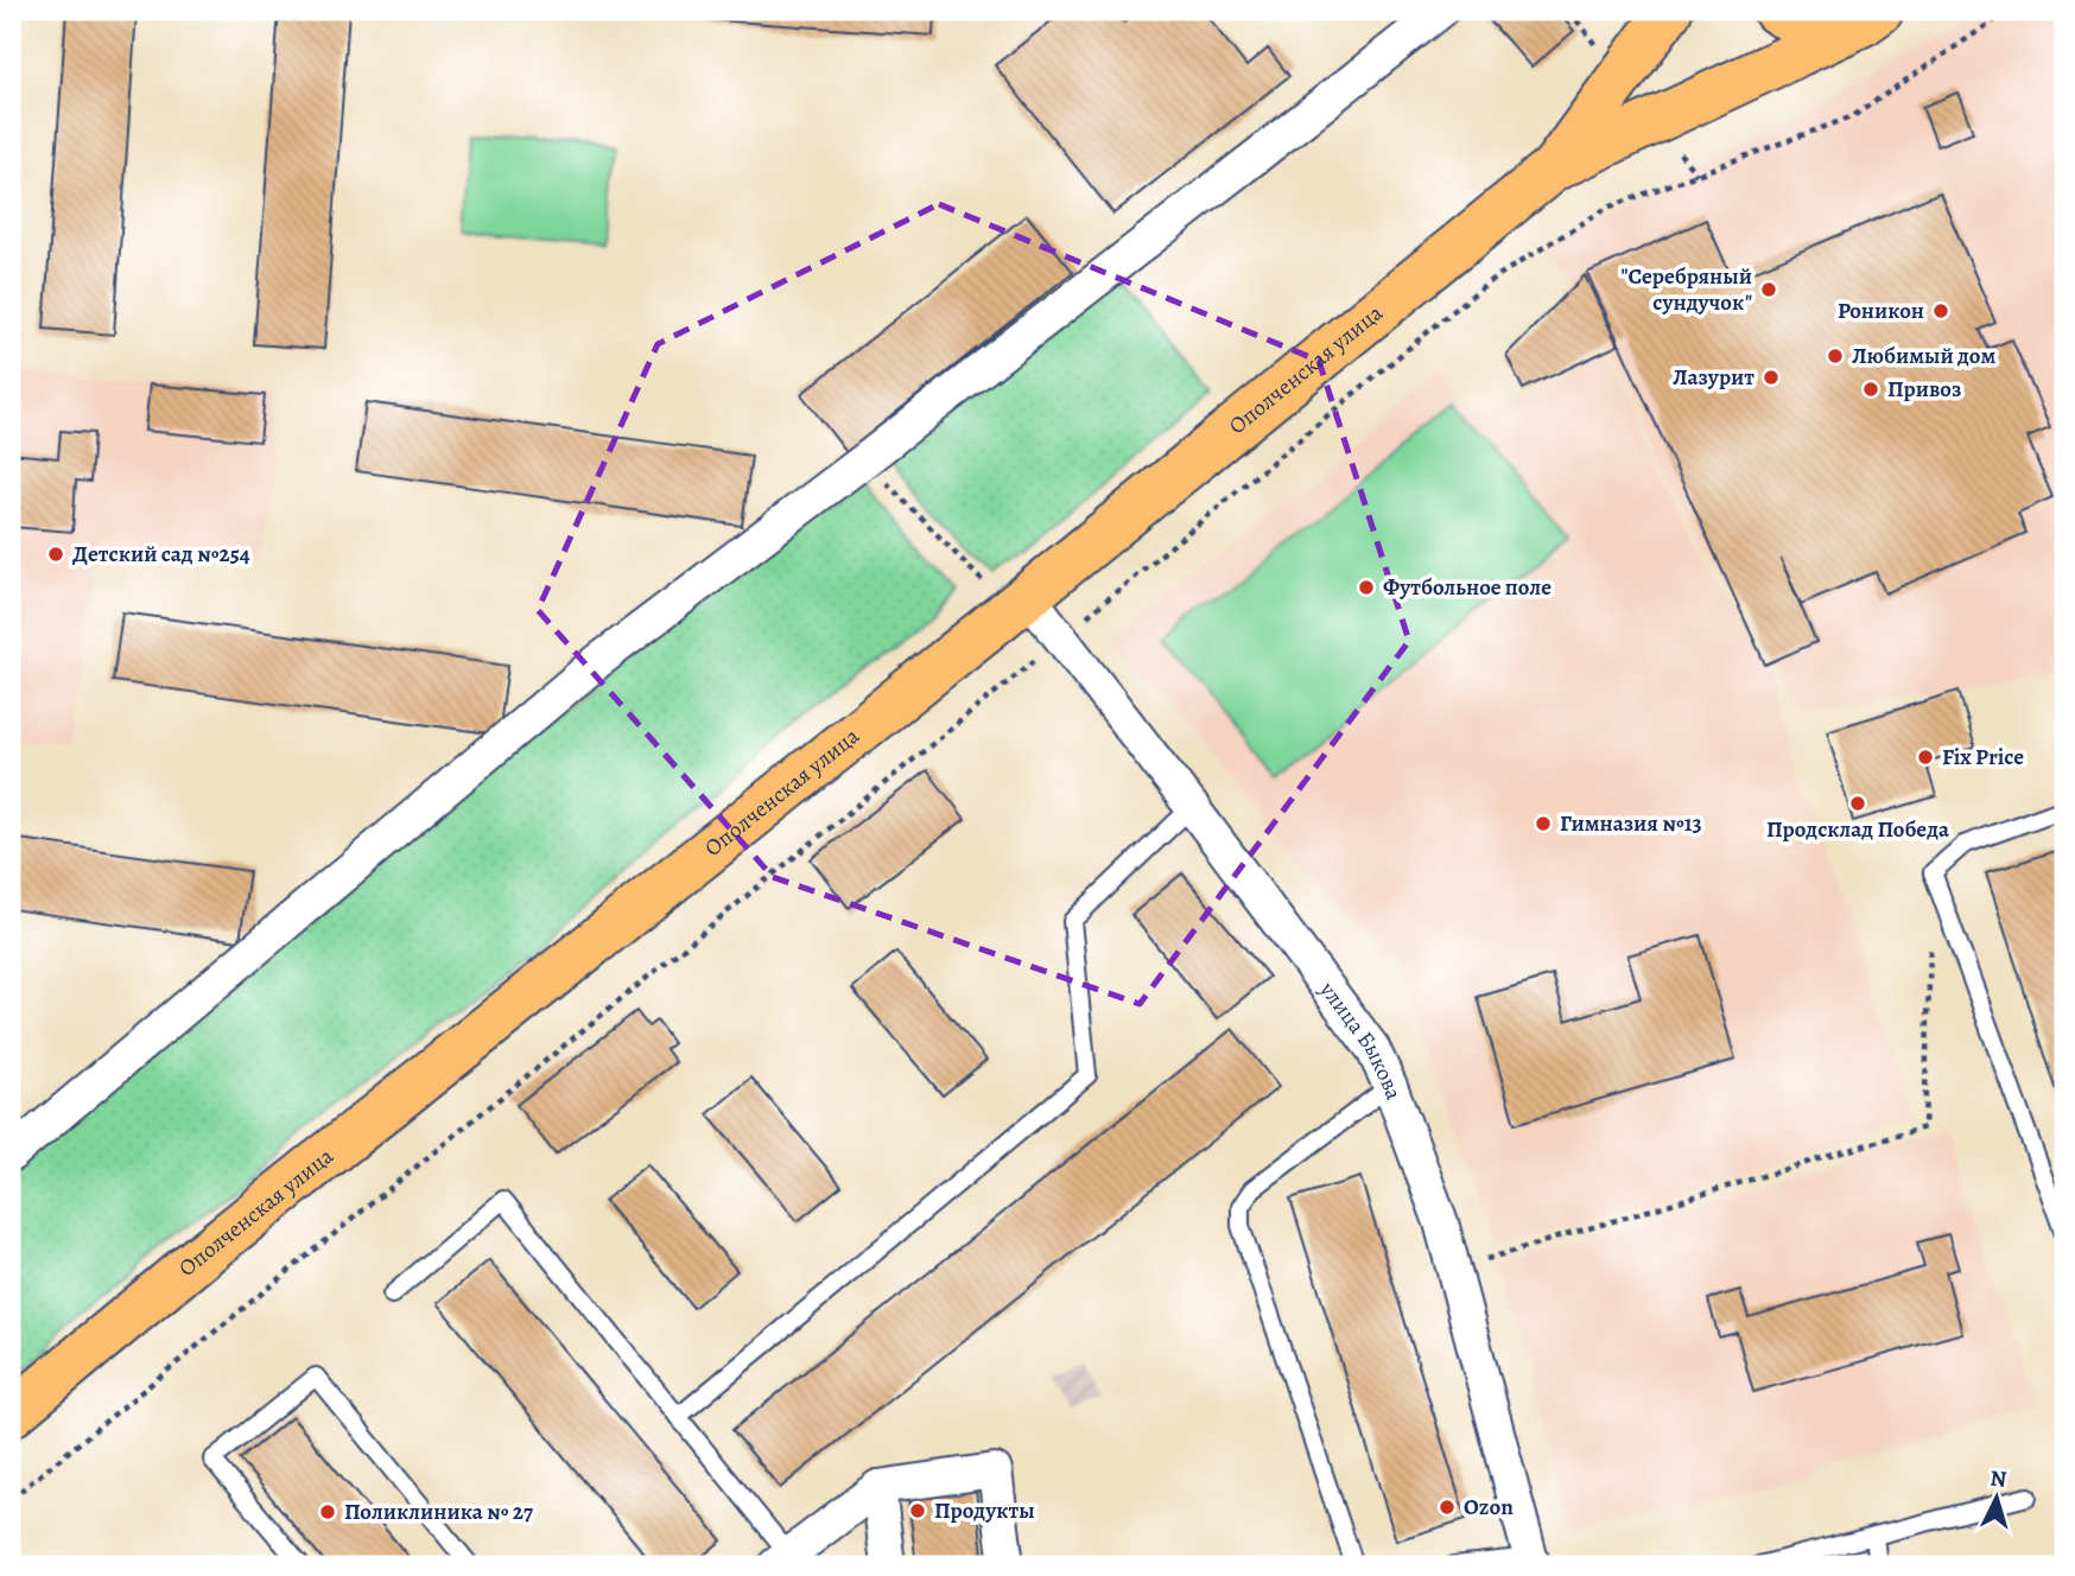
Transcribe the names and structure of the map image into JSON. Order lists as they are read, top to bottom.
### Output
{
  "streets": {
    "highway": ["Ополченская улица"],
    "street": ["улица Быкова"]
  },
  "crossings": [
    ["Ополченская улица", "улица Быкова"]
  ],
  "places": [
    "\"Серебряный сундучок\"",
    "Роникон",
    "Любимый дом",
    "Лазурит",
    "Привоз",
    "Детский сад №254",
    "Футбольное поле",
    "Fix Price",
    "Продсклад Победа",
    "Гимназия №13",
    "Ozon",
    "Продукты",
    "Поликлиника № 27"
  ],
  "north": "top"
}
